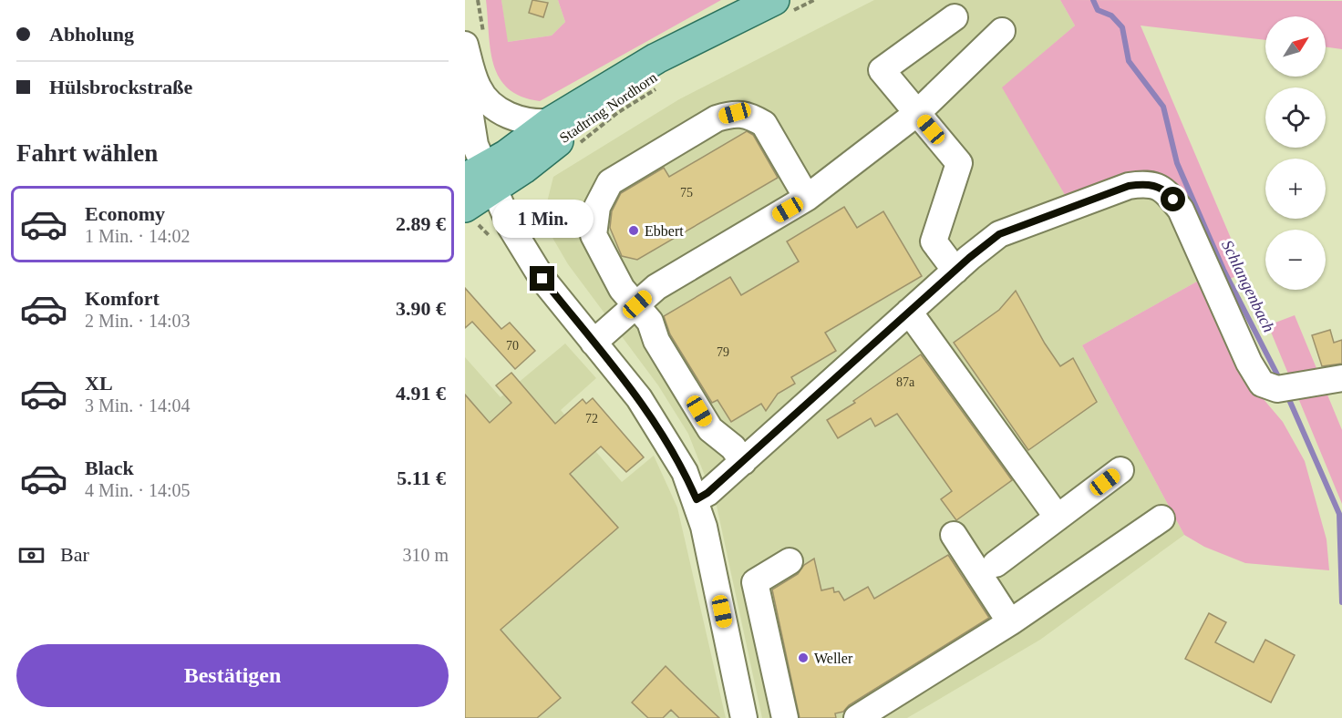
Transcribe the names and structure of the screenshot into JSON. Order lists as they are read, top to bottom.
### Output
{
  "streets": {
    "main road": ["Stadtring Nordhorn"]
  },
  "water": ["Schlangenbach"],
  "places": ["Ebbert", "Weller"],
  "house_numbers": [
    "75",
    "70",
    "79",
    "87a",
    "72"
  ],
  "north": "top right",
  "page": {
    "banner": ["Abholung", "Hülsbrockstraße"],
    "map_buttons": ["+", "−"],
    "heading": "Fahrt wählen",
    "list": [
      {
        "name": "Economy",
        "note": "1 Min. · 14:02",
        "value": "2.89 €"
      },
      {
        "name": "Komfort",
        "note": "2 Min. · 14:03",
        "value": "3.90 €"
      },
      {
        "name": "XL",
        "note": "3 Min. · 14:04",
        "value": "4.91 €"
      },
      {
        "name": "Black",
        "note": "4 Min. · 14:05",
        "value": "5.11 €"
      }
    ],
    "bubble": "1 Min.",
    "pay": ["Bar", "310 m"],
    "buttons": "Bestätigen"
  }
}
